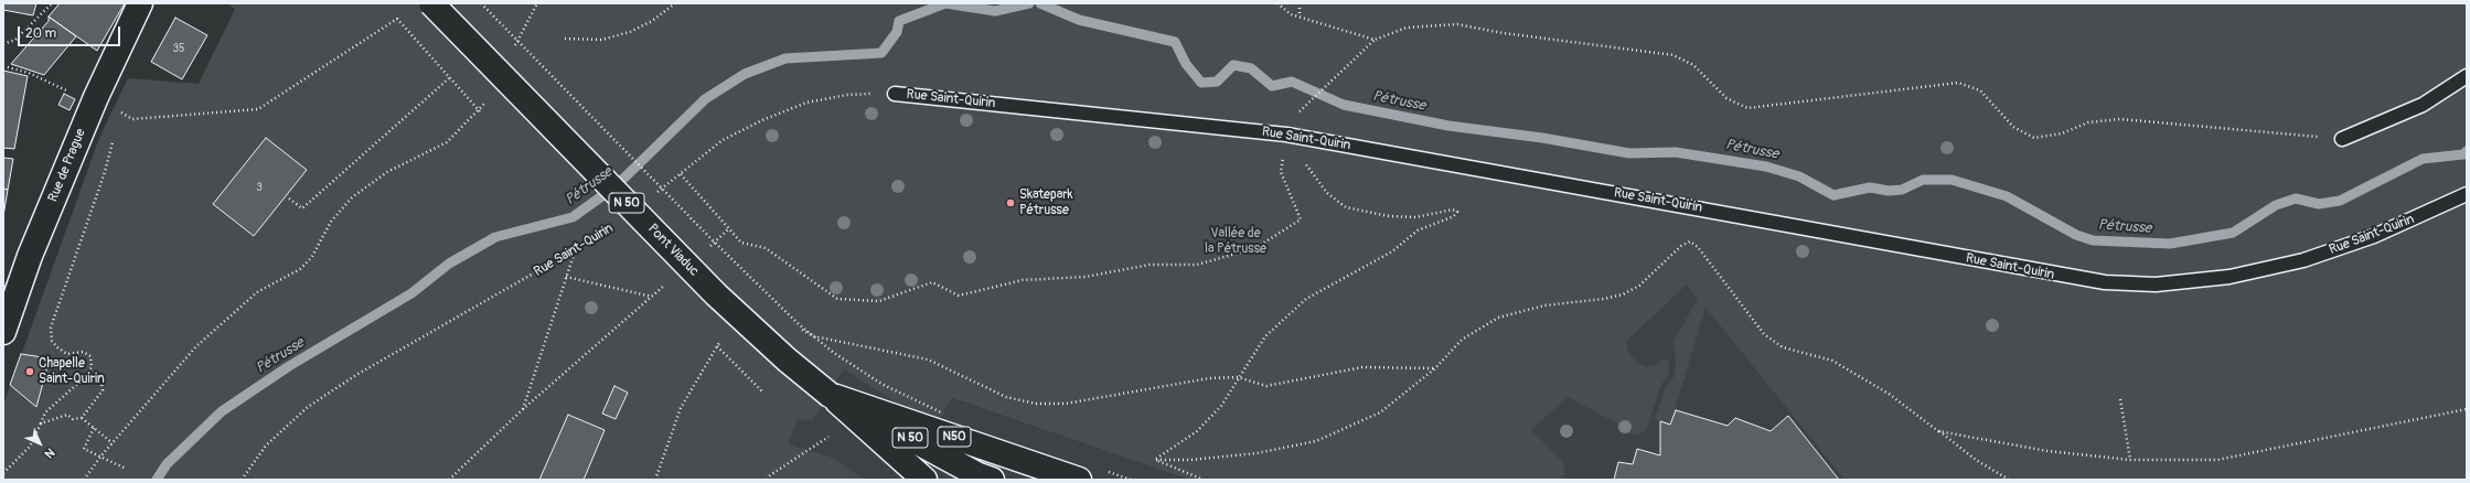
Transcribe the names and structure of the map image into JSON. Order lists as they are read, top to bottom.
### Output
{
  "streets": {
    "main road": [
      "Rue de Prague",
      "N 50",
      "Pont Viaduc",
      "N50"
    ],
    "lane": ["Rue Saint-Quirin"]
  },
  "crossings": [
    ["N 50", "Pont Viaduc"],
    ["N 50", "N50"],
    ["Pont Viaduc", "N50"]
  ],
  "water": ["Pétrusse"],
  "parks": ["Vallée de la Pétrusse"],
  "places": ["Skatepark Pétrusse", "Chapelle Saint-Quirin"],
  "house_numbers": ["35", "3"],
  "scale_bar": "20 m",
  "north": "bottom right"
}
